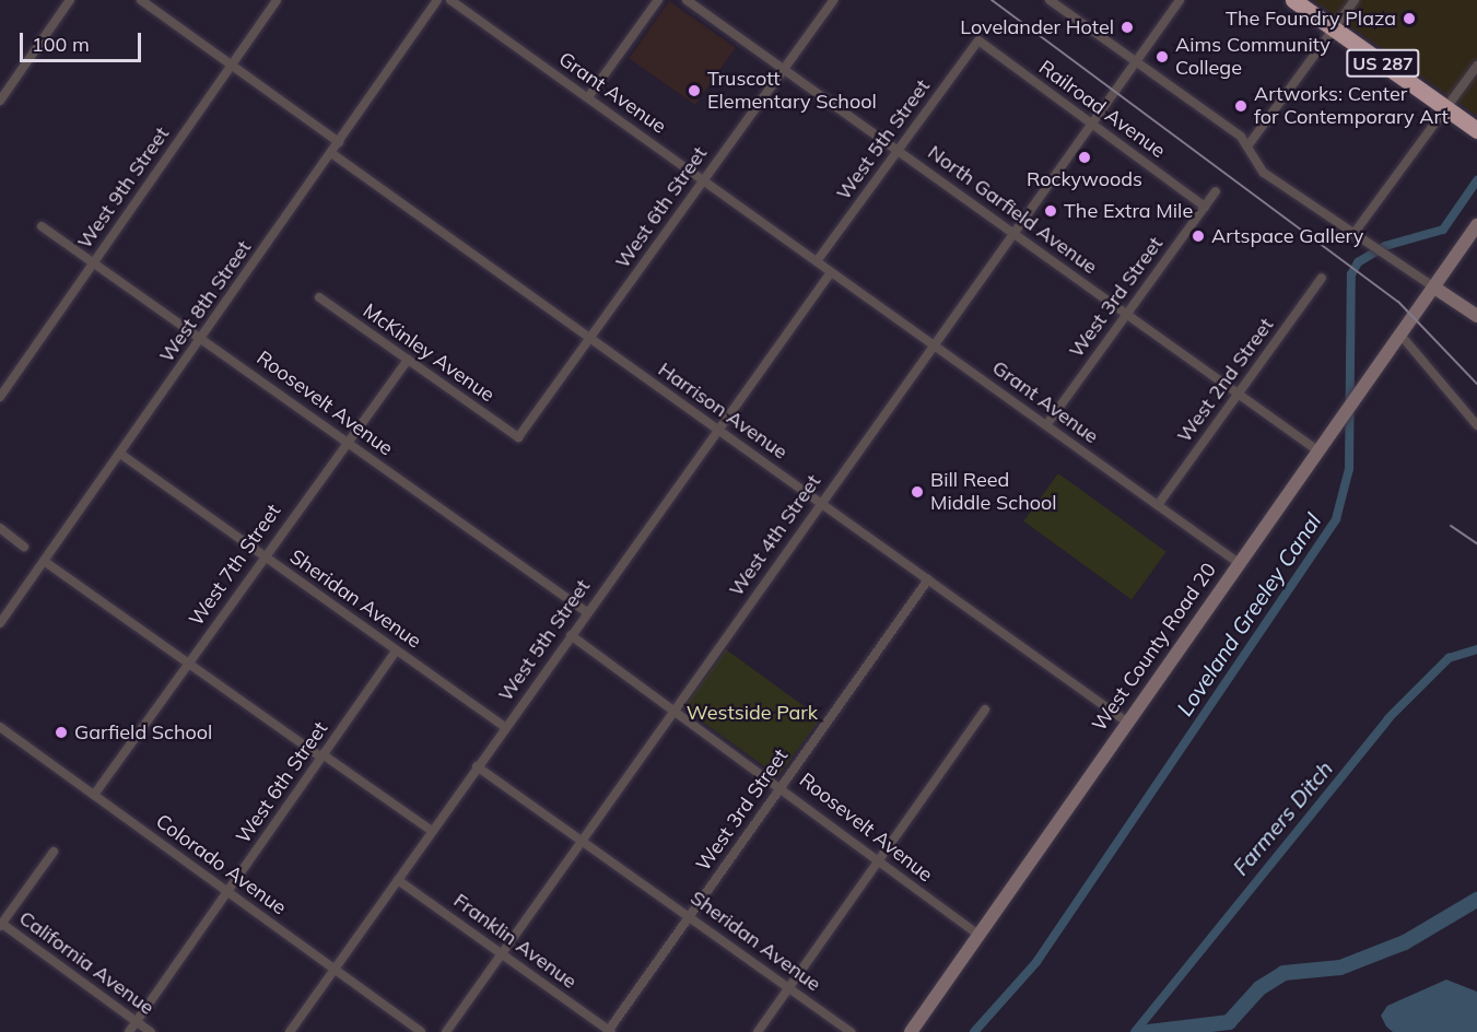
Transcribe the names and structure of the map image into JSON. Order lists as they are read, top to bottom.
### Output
{
  "streets": {
    "highway": ["US 287"],
    "main road": ["West County Road 20"],
    "street": [
      "Grant Avenue",
      "Railroad Avenue",
      "West 5th Street",
      "West 9th Street",
      "West 6th Street",
      "North Garfield Avenue",
      "West 3rd Street",
      "West 8th Street",
      "McKinley Avenue",
      "West 2nd Street",
      "Roosevelt Avenue",
      "Harrison Avenue",
      "West 4th Street",
      "West 7th Street",
      "Sheridan Avenue",
      "Colorado Avenue",
      "Franklin Avenue",
      "California Avenue"
    ]
  },
  "crossings": [
    ["Grant Avenue", "West 5th Street"],
    ["Grant Avenue", "West 6th Street"],
    ["Grant Avenue", "West 3rd Street"],
    ["Grant Avenue", "West 2nd Street"],
    ["Grant Avenue", "West 4th Street"],
    ["Grant Avenue", "West County Road 20"],
    ["Railroad Avenue", "West 5th Street"],
    ["Railroad Avenue", "West 3rd Street"],
    ["Railroad Avenue", "West 4th Street"],
    ["West 5th Street", "North Garfield Avenue"],
    ["West 5th Street", "Roosevelt Avenue"],
    ["West 5th Street", "Harrison Avenue"],
    ["West 5th Street", "Sheridan Avenue"],
    ["West 5th Street", "Colorado Avenue"],
    ["West 5th Street", "Franklin Avenue"],
    ["West 9th Street", "Roosevelt Avenue"],
    ["West 6th Street", "North Garfield Avenue"],
    ["West 6th Street", "McKinley Avenue"],
    ["West 6th Street", "Harrison Avenue"],
    ["West 6th Street", "Sheridan Avenue"],
    ["West 6th Street", "Colorado Avenue"],
    ["West 6th Street", "California Avenue"],
    ["North Garfield Avenue", "West 3rd Street"],
    ["North Garfield Avenue", "West 2nd Street"],
    ["North Garfield Avenue", "West 4th Street"],
    ["North Garfield Avenue", "West County Road 20"],
    ["West 3rd Street", "Roosevelt Avenue"],
    ["West 3rd Street", "Harrison Avenue"],
    ["West 3rd Street", "Sheridan Avenue"],
    ["West 3rd Street", "Franklin Avenue"],
    ["West 8th Street", "Roosevelt Avenue"],
    ["West 8th Street", "Harrison Avenue"],
    ["West 8th Street", "Sheridan Avenue"],
    ["McKinley Avenue", "West 7th Street"],
    ["Roosevelt Avenue", "West 4th Street"],
    ["Roosevelt Avenue", "West 7th Street"],
    ["Roosevelt Avenue", "West County Road 20"],
    ["Harrison Avenue", "West 4th Street"],
    ["Harrison Avenue", "West County Road 20"],
    ["West 4th Street", "Sheridan Avenue"],
    ["West 4th Street", "Franklin Avenue"],
    ["West 7th Street", "Sheridan Avenue"],
    ["West 7th Street", "Colorado Avenue"]
  ],
  "water": ["Loveland Greeley Canal", "Farmers Ditch"],
  "parks": ["Westside Park"],
  "places": [
    "The Foundry Plaza",
    "Lovelander Hotel",
    "Aims Community College",
    "Truscott Elementary School",
    "Artworks: Center for Contemporary Art",
    "Rockywoods",
    "The Extra Mile",
    "Artspace Gallery",
    "Bill Reed Middle School",
    "Garfield School"
  ],
  "scale_bar": "100 m"
}
